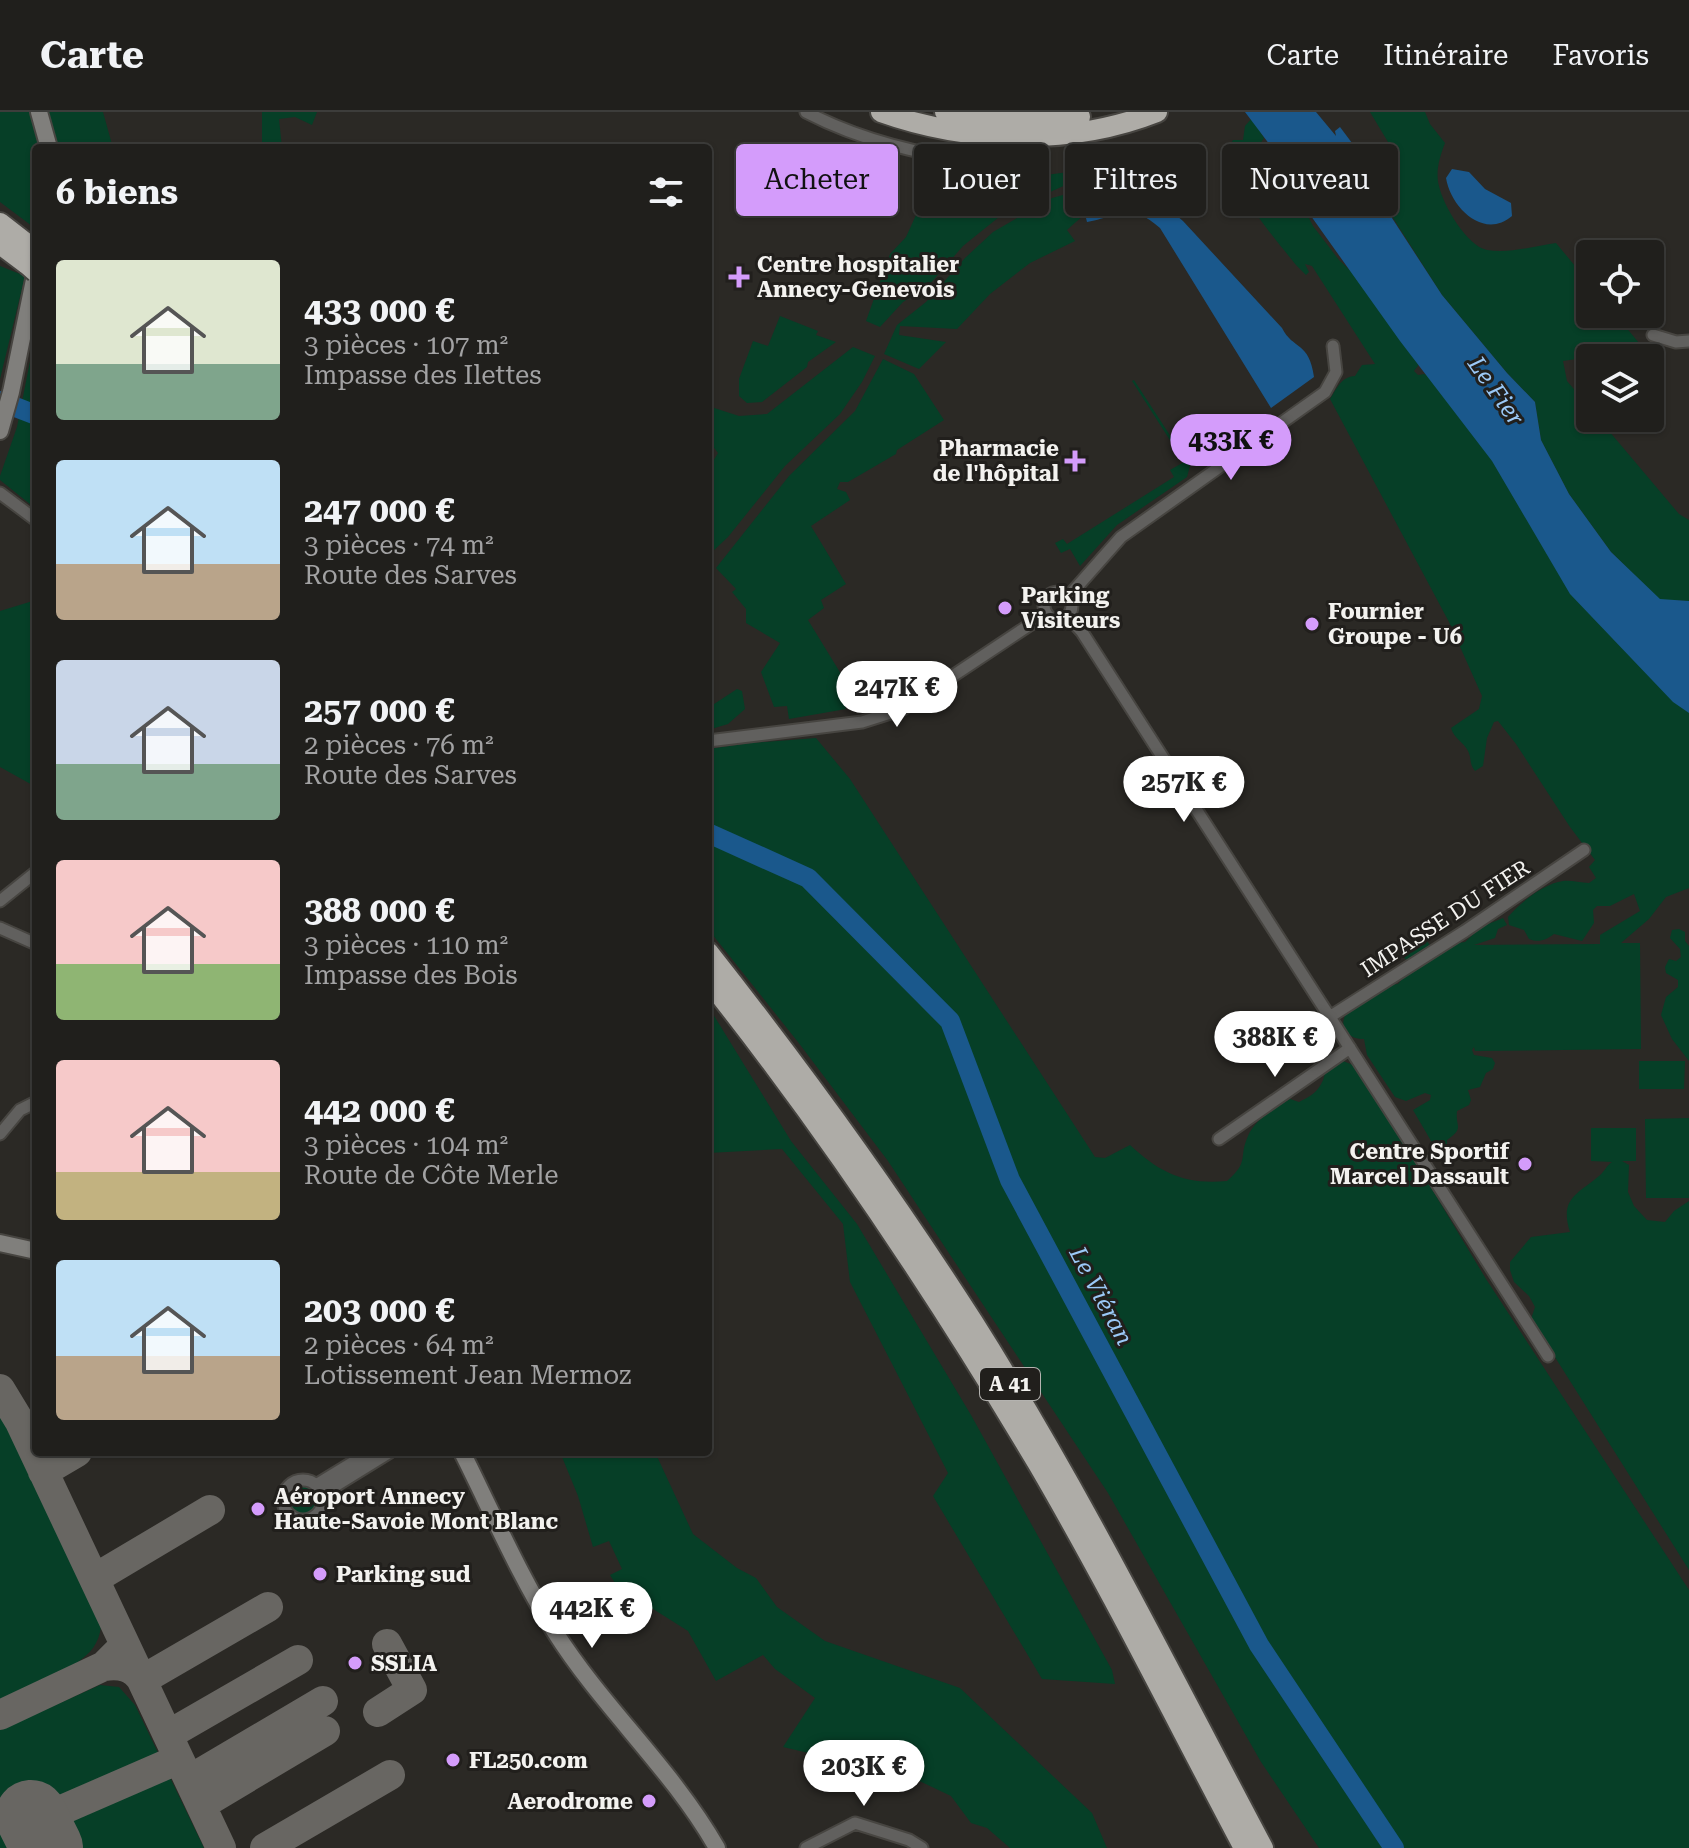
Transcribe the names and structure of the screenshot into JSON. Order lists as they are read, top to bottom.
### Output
{
  "streets": {
    "highway": ["A 41"],
    "street": ["IMPASSE DU FIER"]
  },
  "water": ["Le Fier", "Le Viéran"],
  "places": {
    "health": ["Centre hospitalier Annecy-Genevois", "Pharmacie de l'hôpital"],
    "other": [
      "Parking Visiteurs",
      "Fournier Groupe - U6",
      "Centre Sportif Marcel Dassault",
      "Aéroport Annecy Haute-Savoie Mont Blanc",
      "Parking sud",
      "SSLIA",
      "FL250.com",
      "Aerodrome"
    ]
  },
  "page": {
    "header": "Carte",
    "nav": ["Carte", "Itinéraire", "Favoris"],
    "chip": [
      "Acheter",
      "Louer",
      "Filtres",
      "Nouveau"
    ],
    "heading": "6 biens",
    "list": [
      {
        "name": "433 000 €",
        "note": "3 pièces · 107 m² · Impasse des Ilettes"
      },
      {
        "name": "247 000 €",
        "note": "3 pièces · 74 m² · Route des Sarves"
      },
      {
        "name": "257 000 €",
        "note": "2 pièces · 76 m² · Route des Sarves"
      },
      {
        "name": "388 000 €",
        "note": "3 pièces · 110 m² · Impasse des Bois"
      },
      {
        "name": "442 000 €",
        "note": "3 pièces · 104 m² · Route de Côte Merle"
      },
      {
        "name": "203 000 €",
        "note": "2 pièces · 64 m² · Lotissement Jean Mermoz"
      }
    ],
    "price": [
      "433K €",
      "247K €",
      "257K €",
      "388K €",
      "442K €",
      "203K €"
    ]
  }
}
